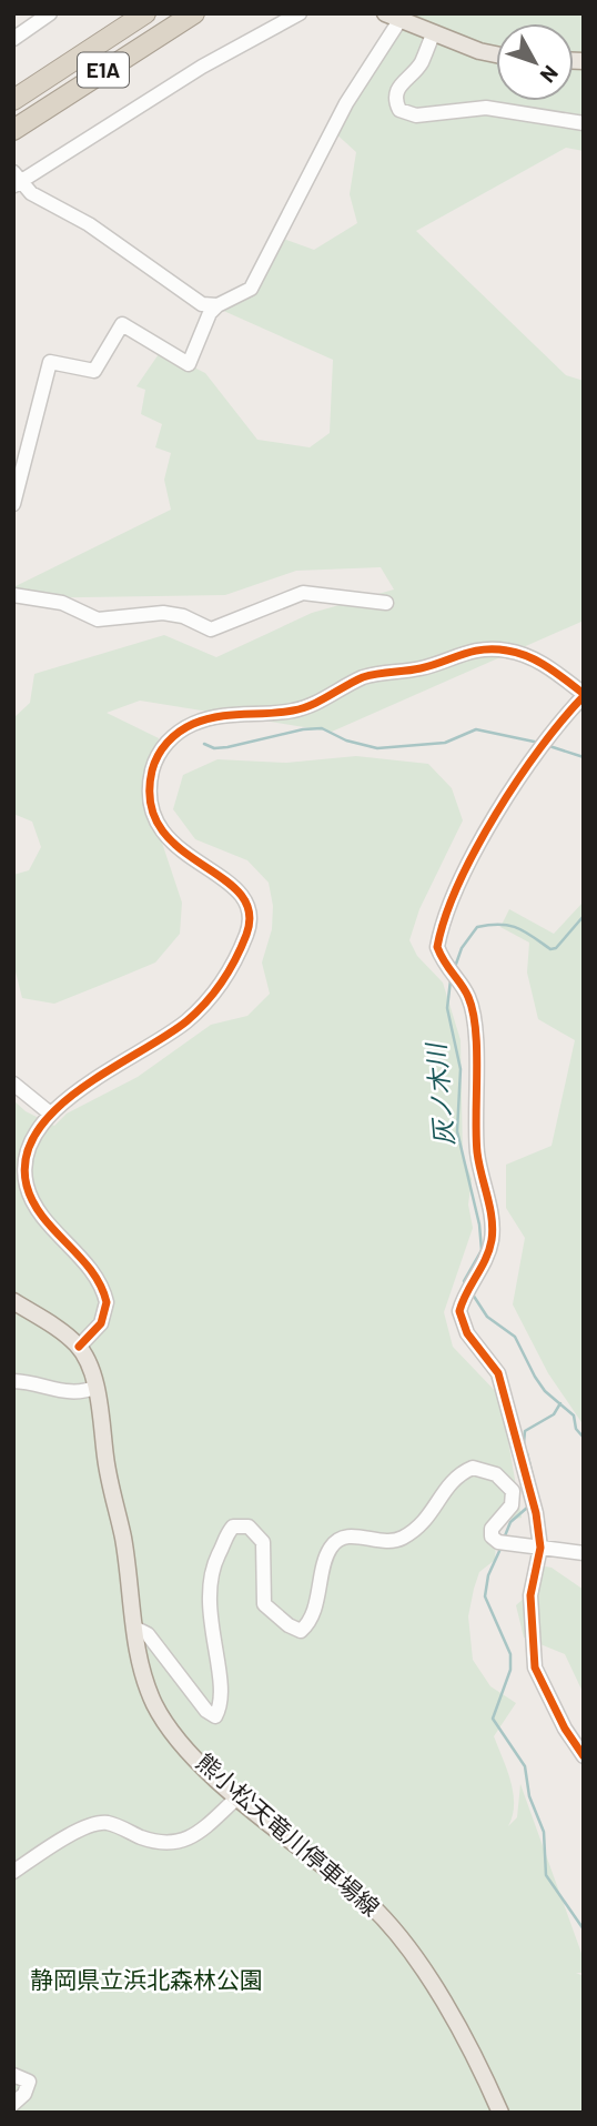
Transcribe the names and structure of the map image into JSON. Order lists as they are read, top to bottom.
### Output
{
  "streets": {
    "highway": ["E1A"],
    "main road": ["熊小松天竜川停車場線"]
  },
  "water": ["灰ノ木川"],
  "parks": ["静岡県立浜北森林公園"],
  "north": "bottom right"
}
